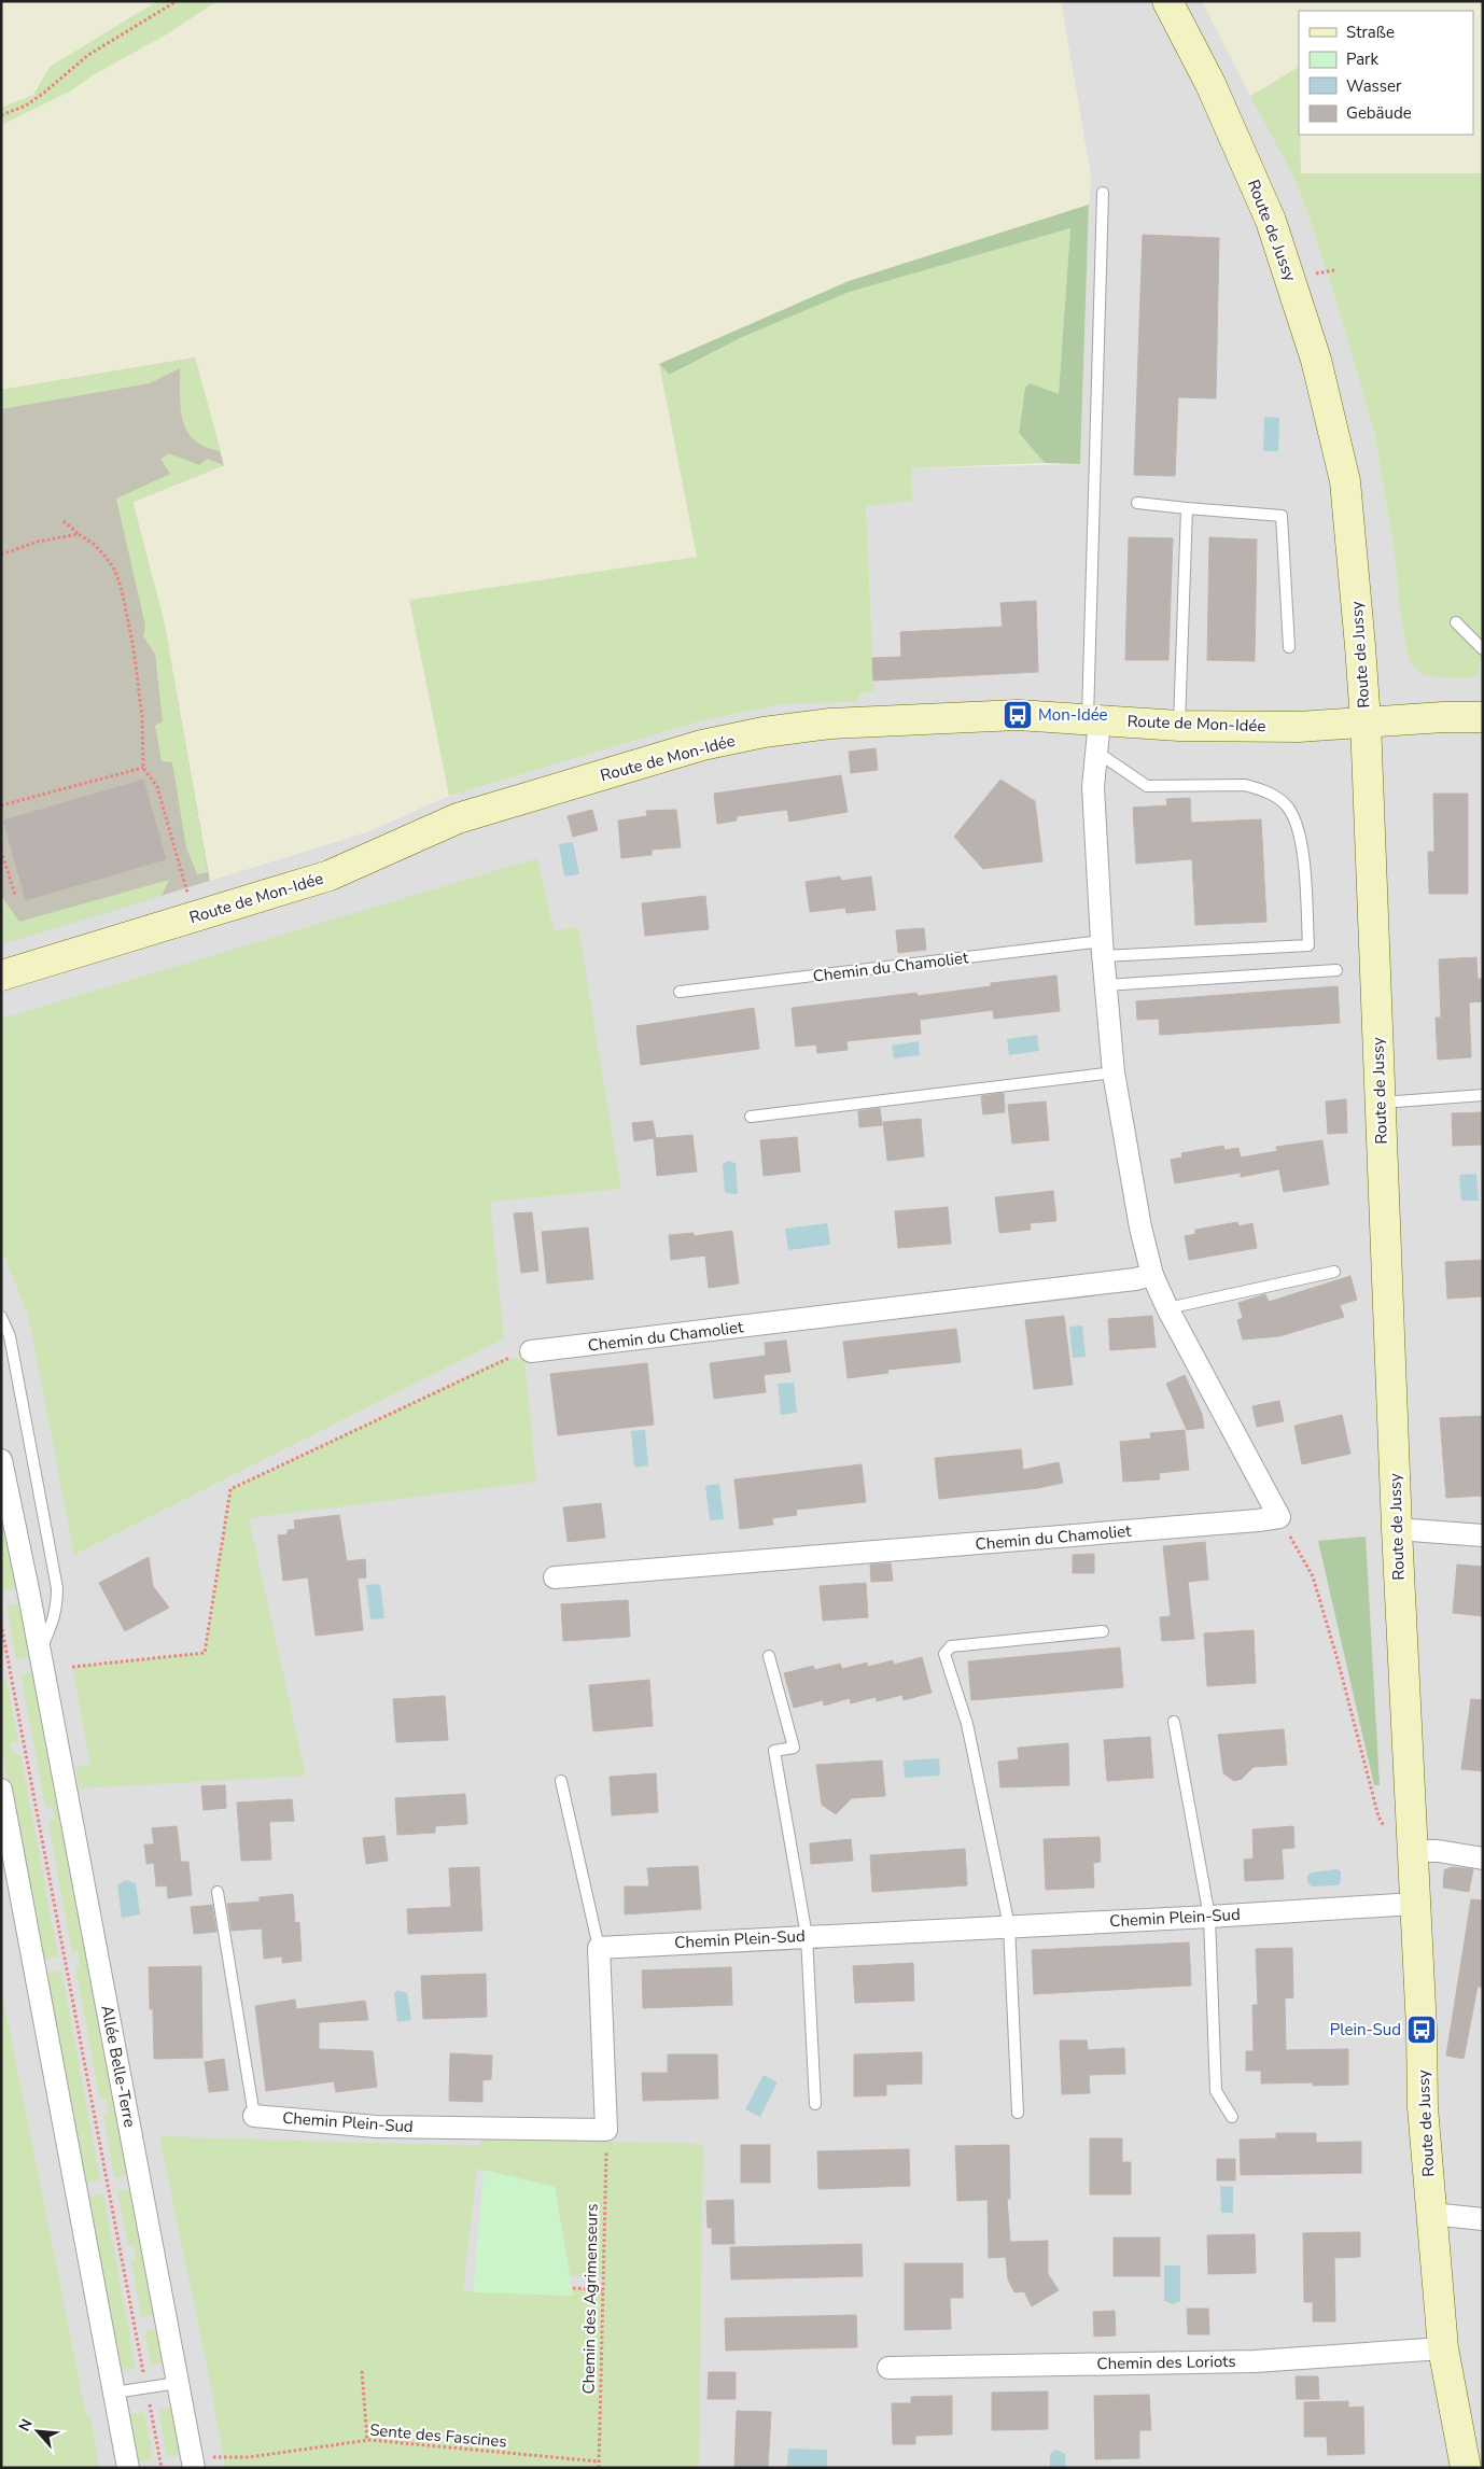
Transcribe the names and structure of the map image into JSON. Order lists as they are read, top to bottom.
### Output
{
  "streets": {
    "main road": ["Route de Jussy", "Route de Mon-Idée"],
    "street": [
      "Chemin du Chamoliet",
      "Chemin Plein-Sud",
      "Allée Belle-Terre",
      "Chemin des Loriots"
    ],
    "path": ["Chemin des Agrimenseurs", "Sente des Fascines"]
  },
  "crossings": [
    ["Route de Jussy", "Route de Mon-Idée"],
    ["Route de Jussy", "Chemin Plein-Sud"],
    ["Route de Jussy", "Chemin des Loriots"],
    ["Chemin Plein-Sud", "Chemin des Agrimenseurs"],
    ["Chemin des Agrimenseurs", "Sente des Fascines"]
  ],
  "places": {
    "bus stop": ["Mon-Idée", "Plein-Sud"]
  },
  "legend": [
    "Straße",
    "Park",
    "Wasser",
    "Gebäude"
  ],
  "north": "top left"
}
